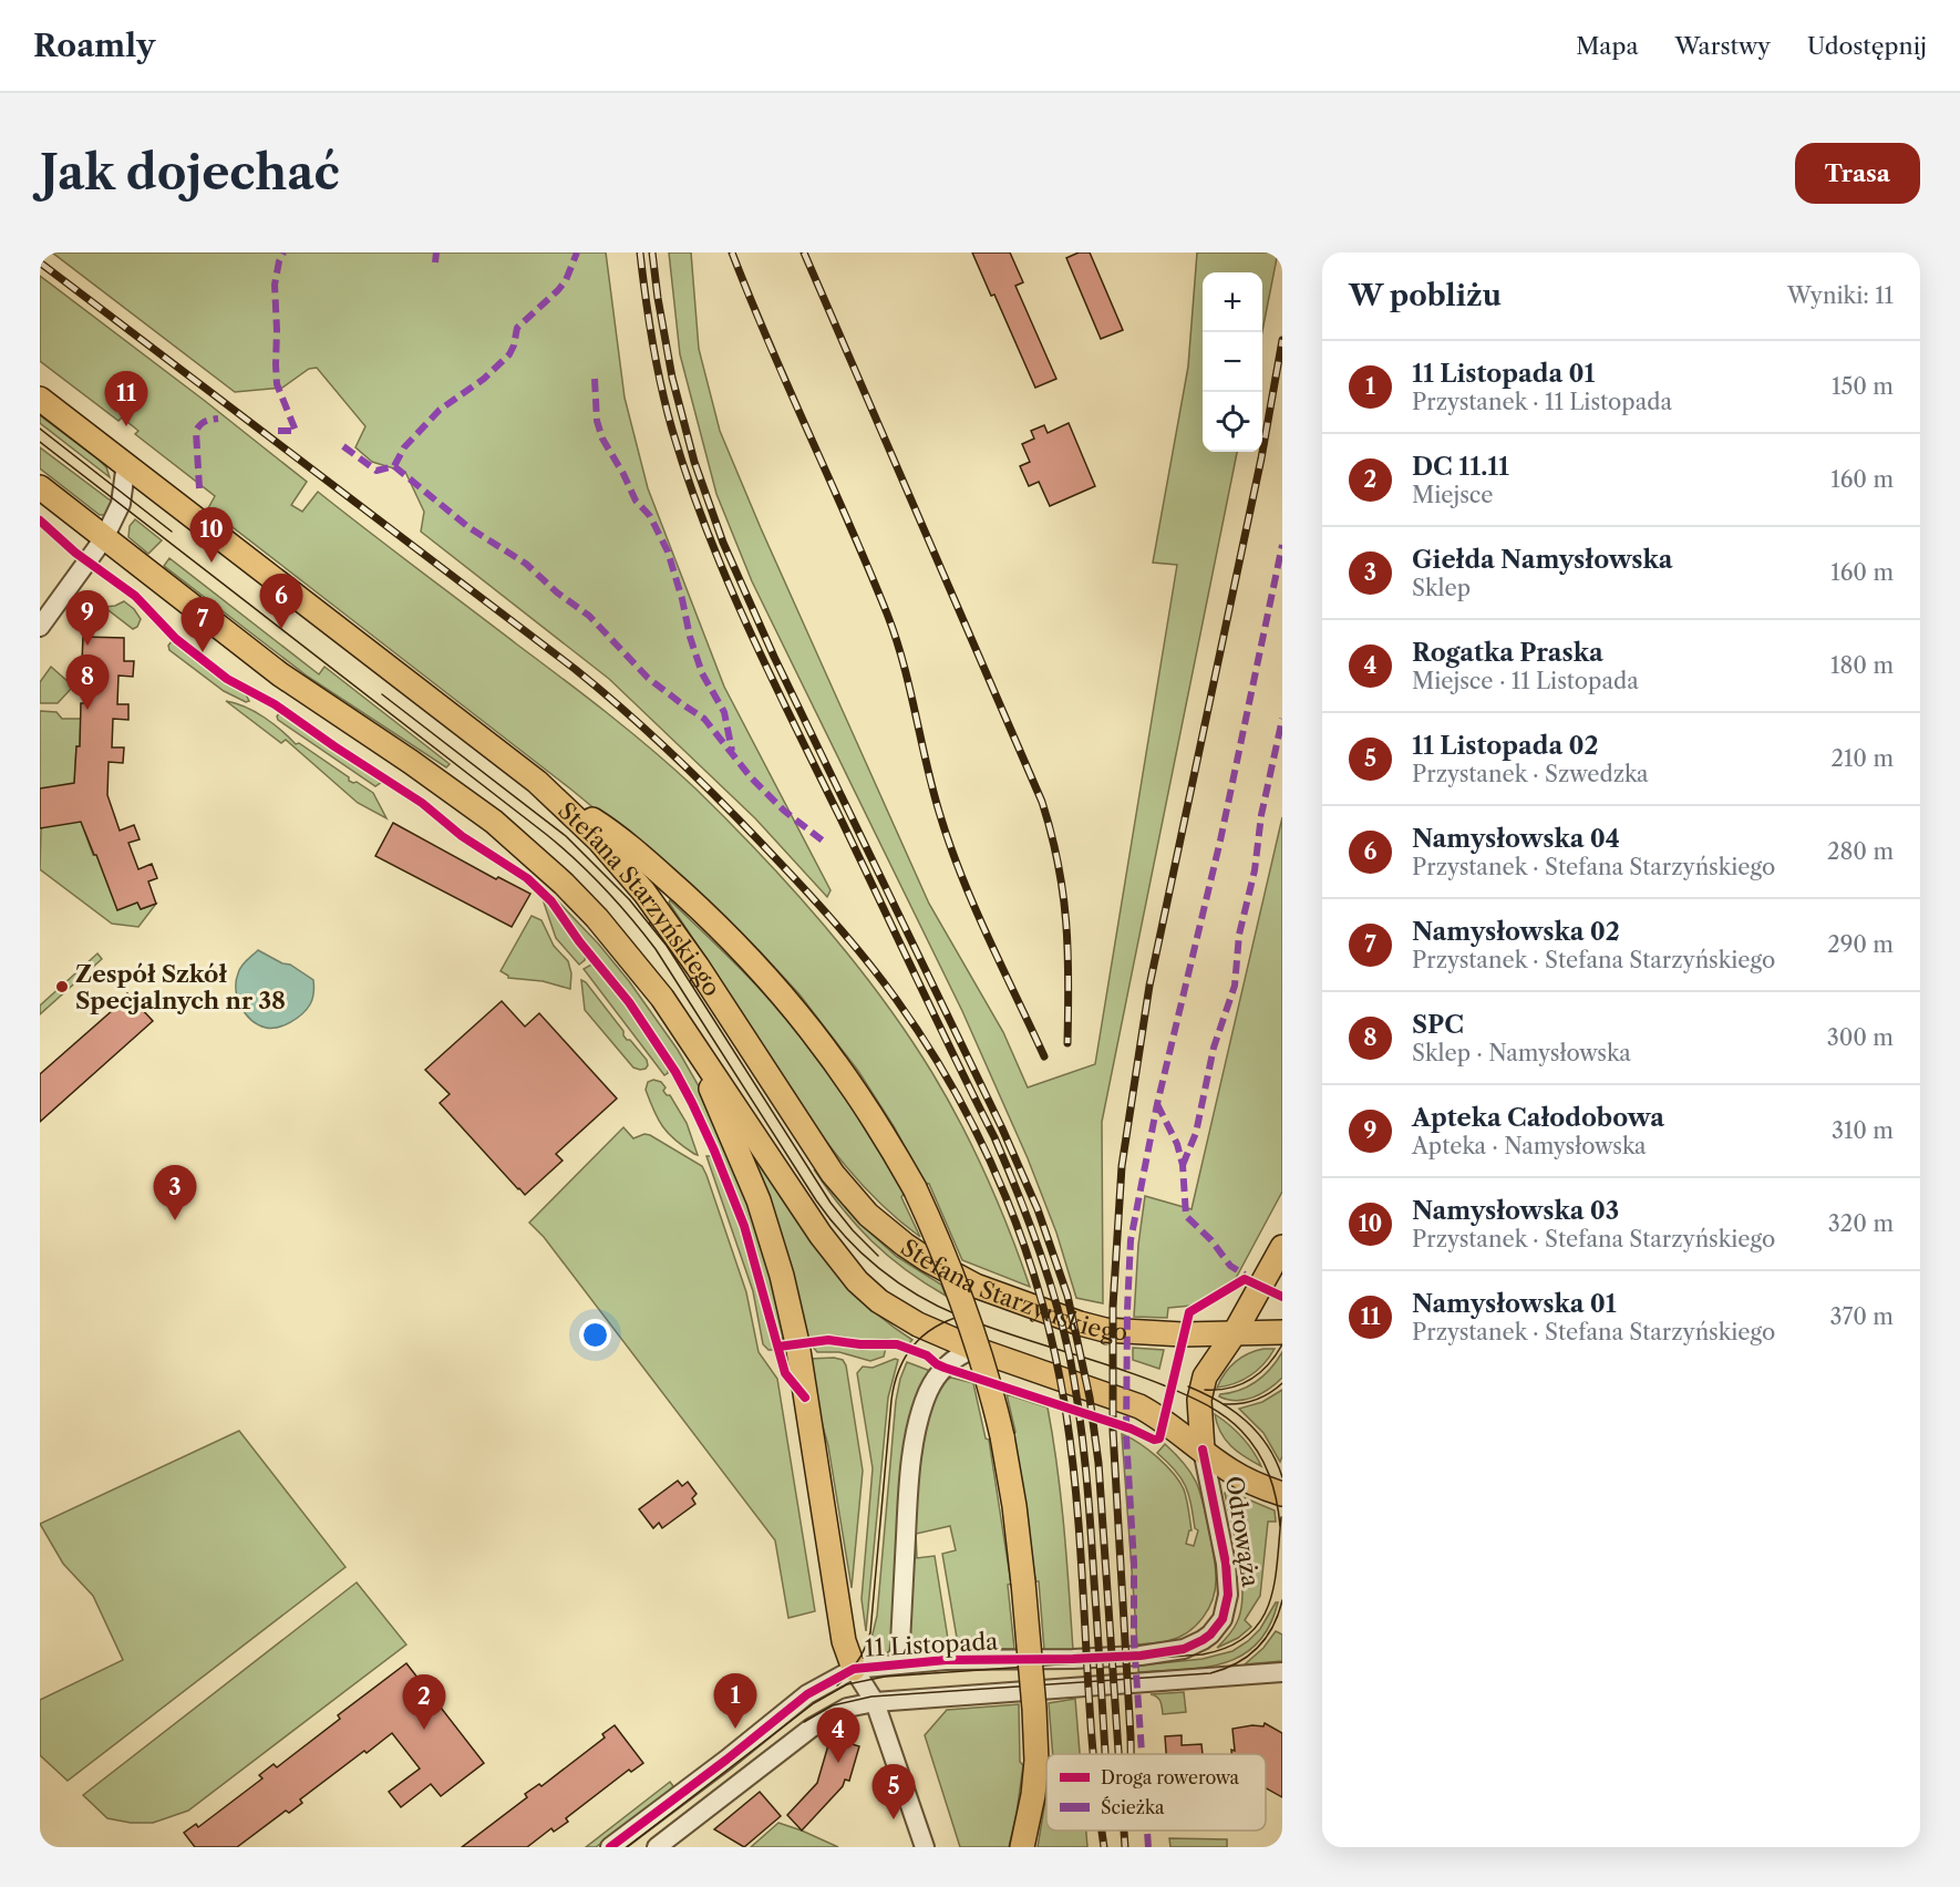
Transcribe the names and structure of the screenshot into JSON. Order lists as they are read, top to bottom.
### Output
{
  "streets": {
    "main road": ["Stefana Starzyńskiego"],
    "street": ["Odrowąża", "11 Listopada"]
  },
  "crossings": [
    ["Stefana Starzyńskiego", "Odrowąża"],
    ["Odrowąża", "11 Listopada"]
  ],
  "places": ["Zespół Szkół Specjalnych nr 38"],
  "legend": ["Droga rowerowa", "Ścieżka"],
  "page": {
    "header": "Roamly",
    "nav": ["Mapa", "Warstwy", "Udostępnij"],
    "buttons": "Trasa",
    "title": "Jak dojechać",
    "heading": ["W pobliżu", "Wyniki: 11"],
    "map_buttons": ["+", "−"],
    "list": [
      {
        "mark": "1",
        "name": "11 Listopada 01",
        "note": "Przystanek · 11 Listopada",
        "value": "150 m"
      },
      {
        "mark": "2",
        "name": "DC 11.11",
        "note": "Miejsce",
        "value": "160 m"
      },
      {
        "mark": "3",
        "name": "Giełda Namysłowska",
        "note": "Sklep",
        "value": "160 m"
      },
      {
        "mark": "4",
        "name": "Rogatka Praska",
        "note": "Miejsce · 11 Listopada",
        "value": "180 m"
      },
      {
        "mark": "5",
        "name": "11 Listopada 02",
        "note": "Przystanek · Szwedzka",
        "value": "210 m"
      },
      {
        "mark": "6",
        "name": "Namysłowska 04",
        "note": "Przystanek · Stefana Starzyńskiego",
        "value": "280 m"
      },
      {
        "mark": "7",
        "name": "Namysłowska 02",
        "note": "Przystanek · Stefana Starzyńskiego",
        "value": "290 m"
      },
      {
        "mark": "8",
        "name": "SPC",
        "note": "Sklep · Namysłowska",
        "value": "300 m"
      },
      {
        "mark": "9",
        "name": "Apteka Całodobowa",
        "note": "Apteka · Namysłowska",
        "value": "310 m"
      },
      {
        "mark": "10",
        "name": "Namysłowska 03",
        "note": "Przystanek · Stefana Starzyńskiego",
        "value": "320 m"
      },
      {
        "mark": "11",
        "name": "Namysłowska 01",
        "note": "Przystanek · Stefana Starzyńskiego",
        "value": "370 m"
      }
    ],
    "pins": [
      "11",
      "10",
      "6",
      "9",
      "7",
      "8",
      "3",
      "1",
      "2",
      "4",
      "5"
    ]
  }
}
